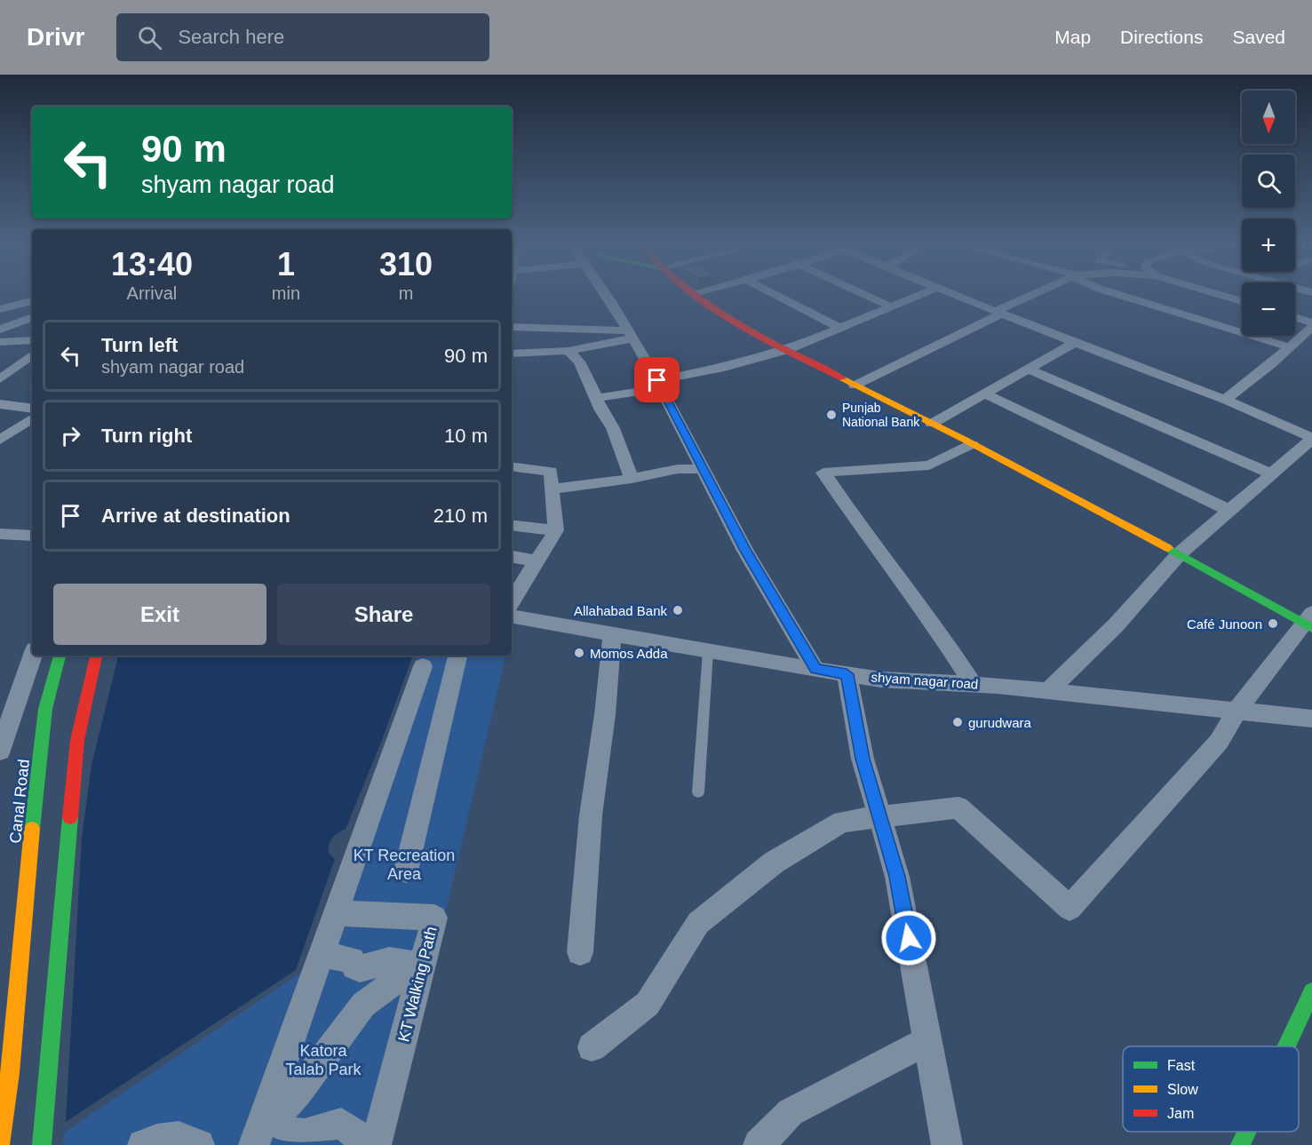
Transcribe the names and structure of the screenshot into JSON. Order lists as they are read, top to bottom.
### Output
{
  "streets": {
    "main road": ["Canal Road"],
    "street": ["shyam nagar road", "KT Walking Path"]
  },
  "parks": ["KT Recreation Area", "Katora Talab Park"],
  "places": [
    "Punjab National Bank",
    "Allahabad Bank",
    "Café Junoon",
    "Momos Adda",
    "gurudwara"
  ],
  "legend": ["Fast", "Slow", "Jam"],
  "north": "bottom",
  "page": {
    "header": "Drivr",
    "search": "Search here",
    "nav": ["Map", "Directions", "Saved"],
    "map_buttons": ["+", "−"],
    "turn": ["90 m", "shyam nagar road"],
    "eta": [
      "13:40",
      "Arrival",
      "1",
      "min",
      "310",
      "m"
    ],
    "list": [
      {
        "name": "Turn left",
        "note": "shyam nagar road",
        "value": "90 m"
      },
      {
        "name": "Turn right",
        "value": "10 m"
      },
      {
        "name": "Arrive at destination",
        "value": "210 m"
      }
    ],
    "buttons": ["Exit", "Share"]
  }
}
